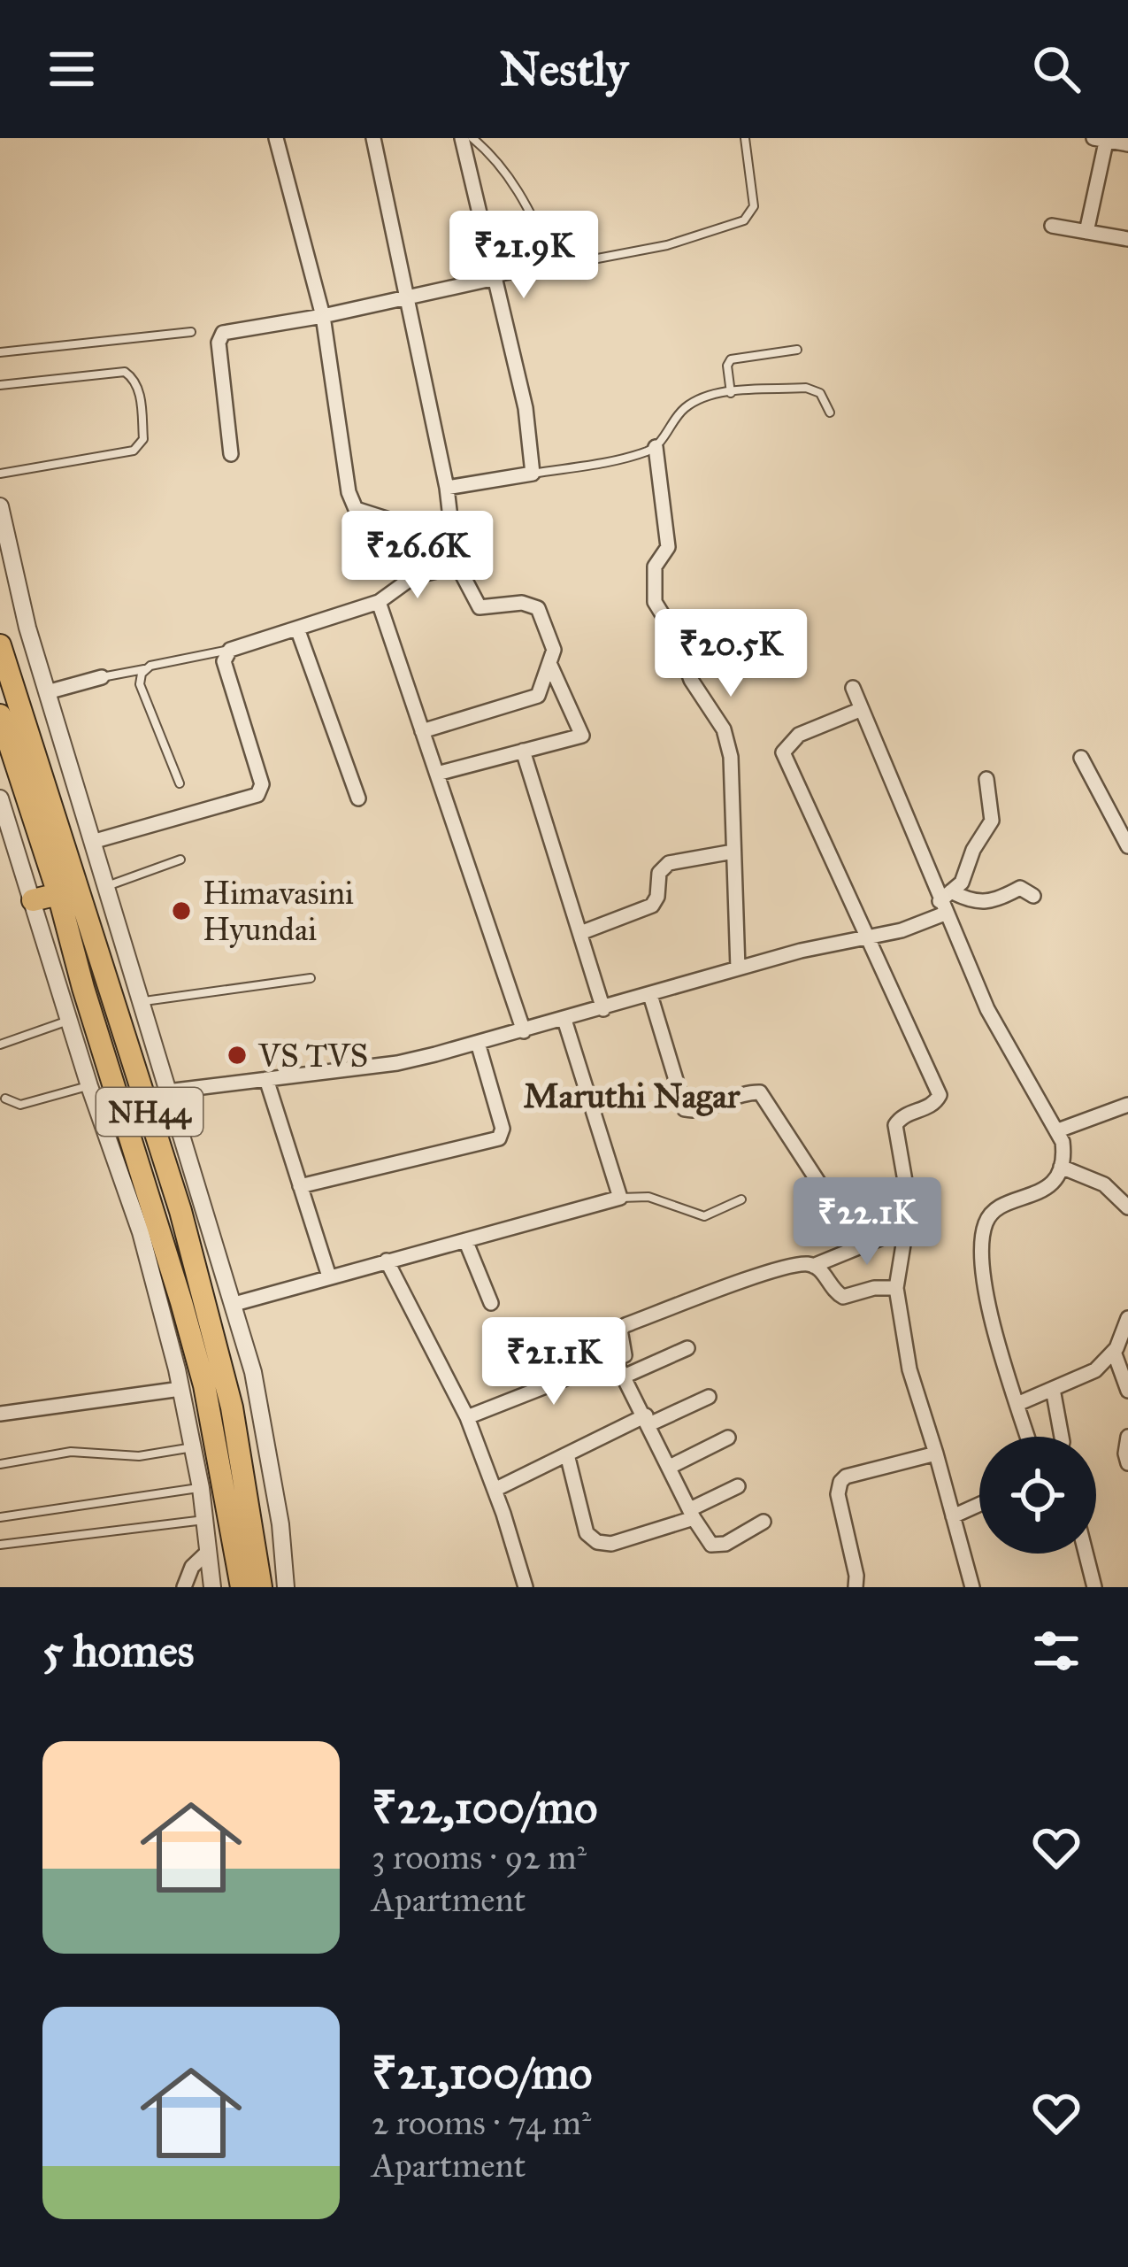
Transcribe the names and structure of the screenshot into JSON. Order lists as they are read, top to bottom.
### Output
{
  "streets": {
    "highway": ["NH44"]
  },
  "districts": ["Maruthi Nagar"],
  "places": ["Himavasini Hyundai", "VS TVS"],
  "page": {
    "header": "Nestly",
    "price": [
      "₹21.9K",
      "₹26.6K",
      "₹20.5K",
      "₹22.1K",
      "₹21.1K"
    ],
    "heading": "5 homes",
    "list": [
      {
        "name": "₹22,100/mo",
        "note": "3 rooms · 92 m² · Apartment"
      },
      {
        "name": "₹21,100/mo",
        "note": "2 rooms · 74 m² · Apartment"
      }
    ]
  }
}
